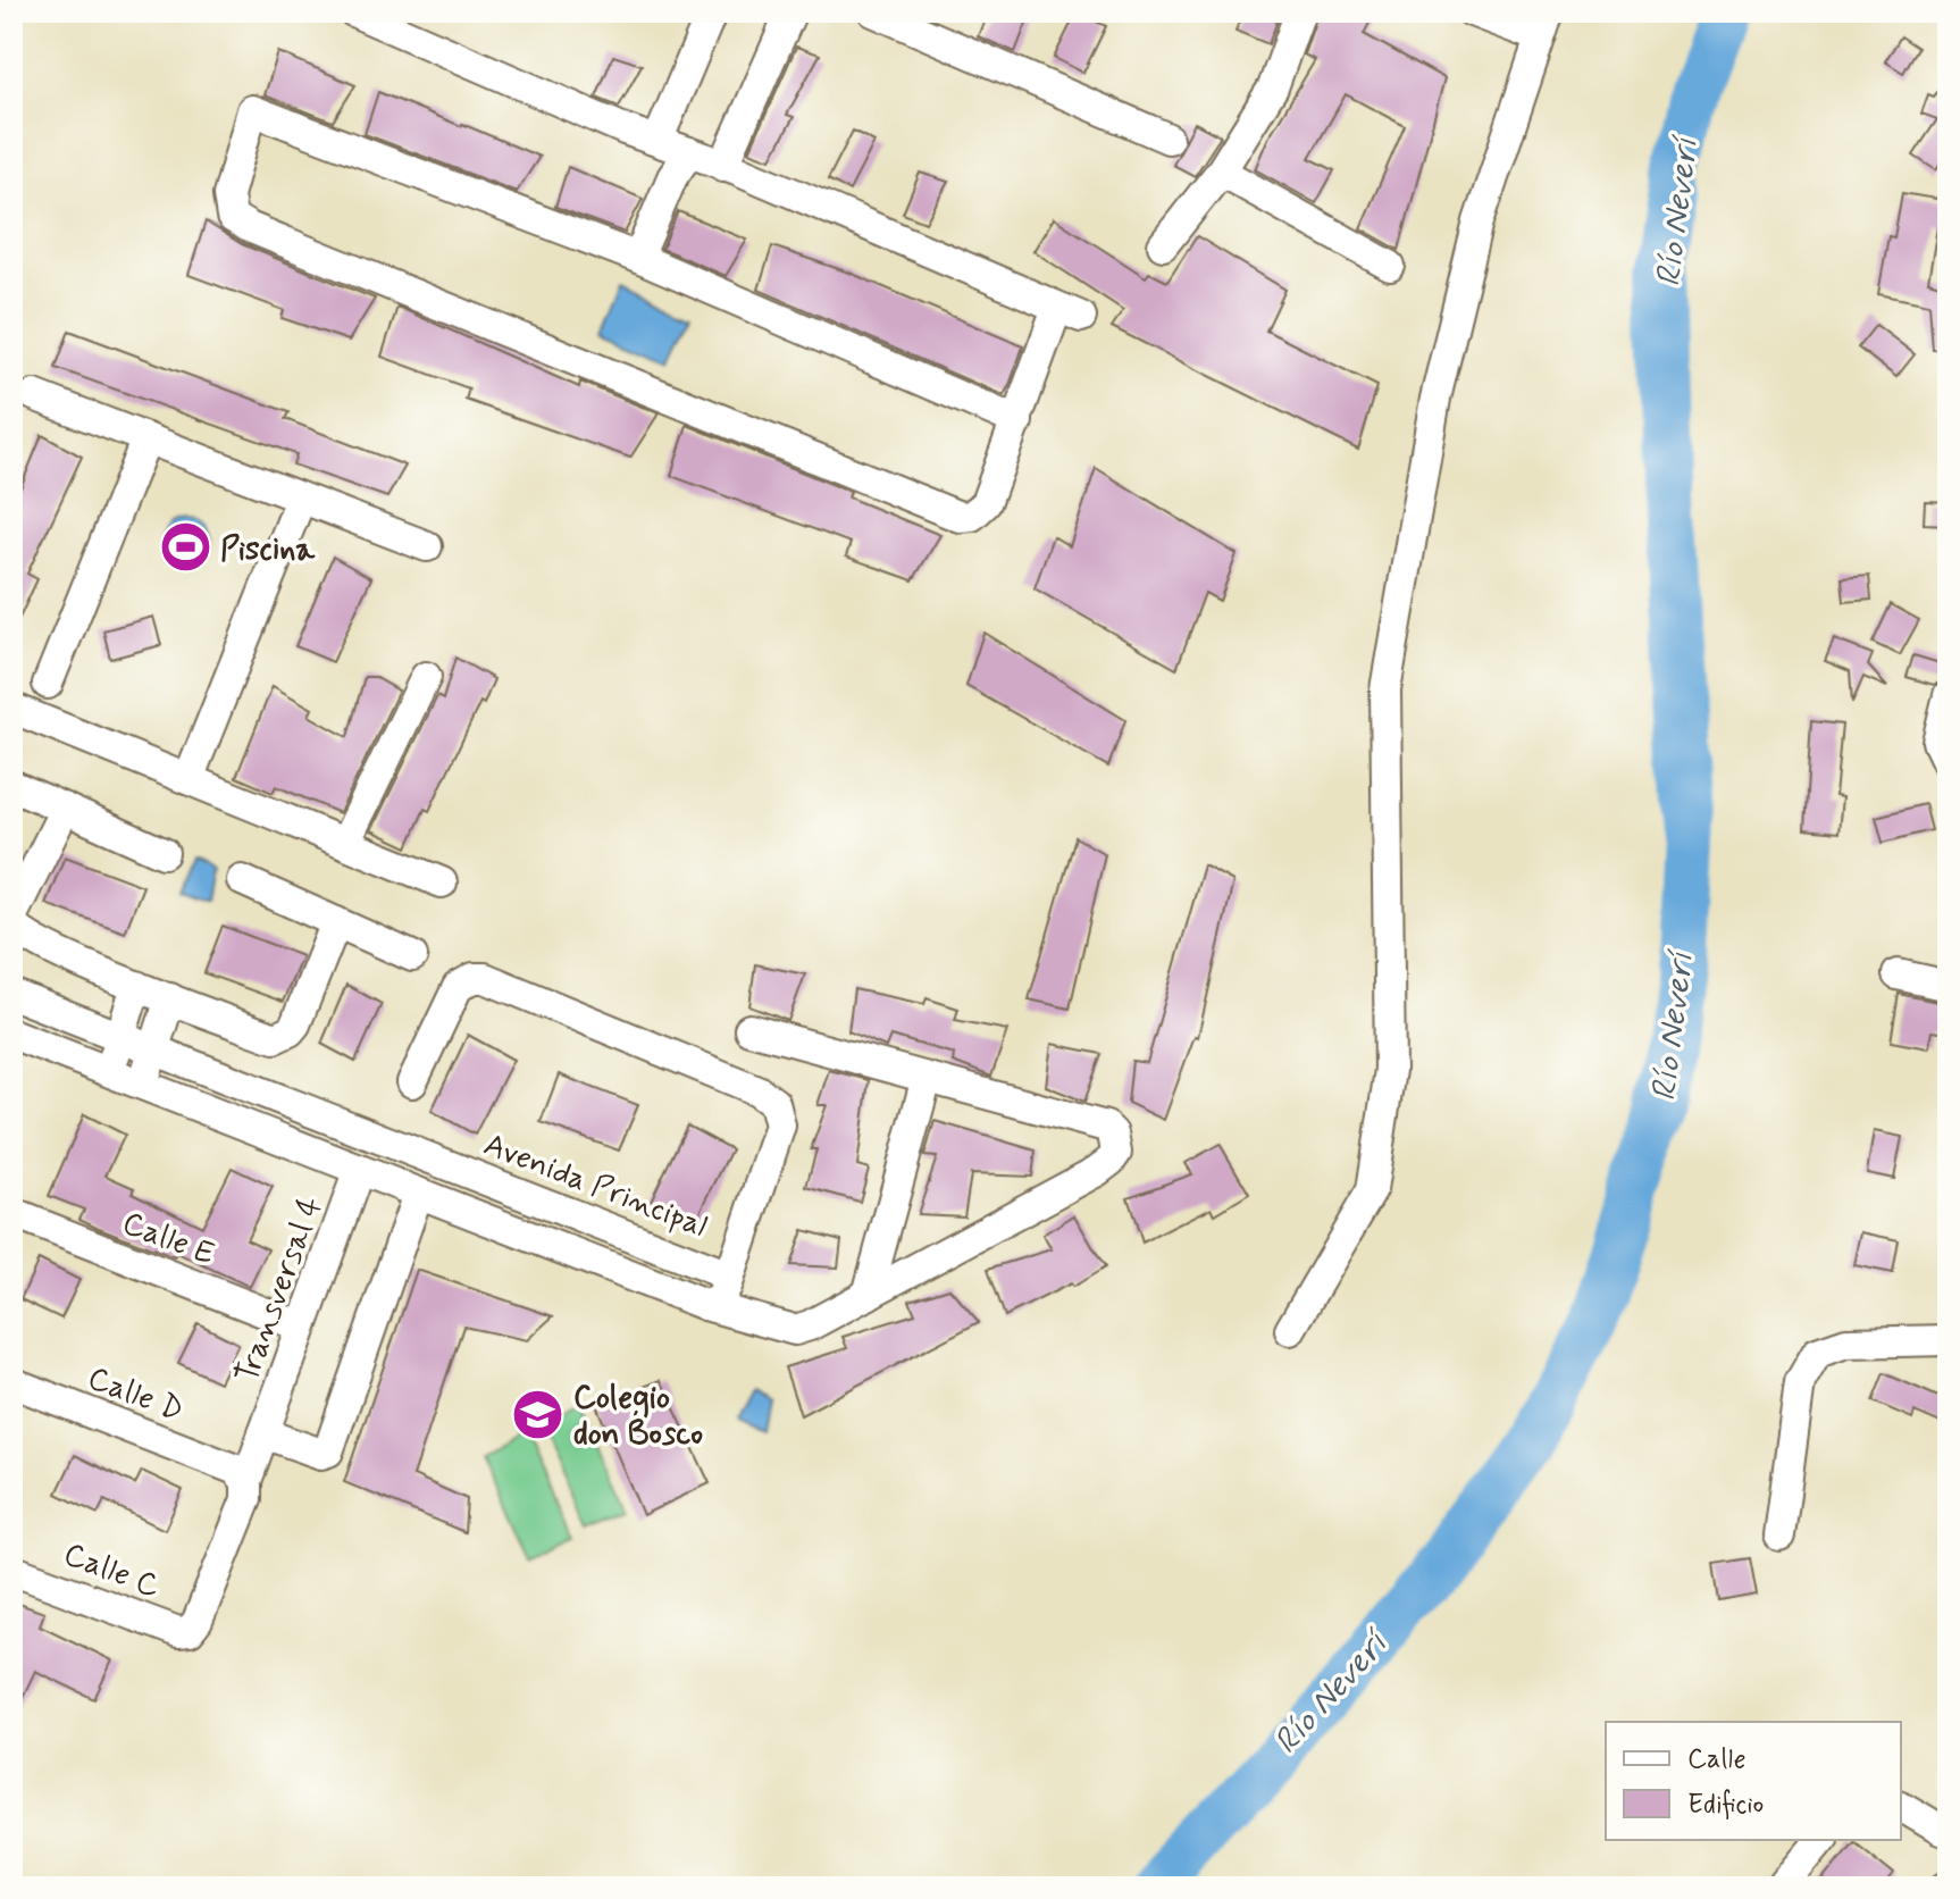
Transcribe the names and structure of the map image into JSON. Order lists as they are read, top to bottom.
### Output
{
  "streets": {
    "street": [
      "Avenida Principal",
      "Calle E",
      "Transversal 4",
      "Calle D",
      "Calle C"
    ]
  },
  "crossings": [
    ["Calle E", "Transversal 4"],
    ["Transversal 4", "Calle D"],
    ["Transversal 4", "Calle C"]
  ],
  "water": ["Río Neverí"],
  "places": {
    "sports": ["Piscina"],
    "school or university": ["Colegio don Bosco"]
  },
  "legend": ["Calle", "Edificio"]
}
